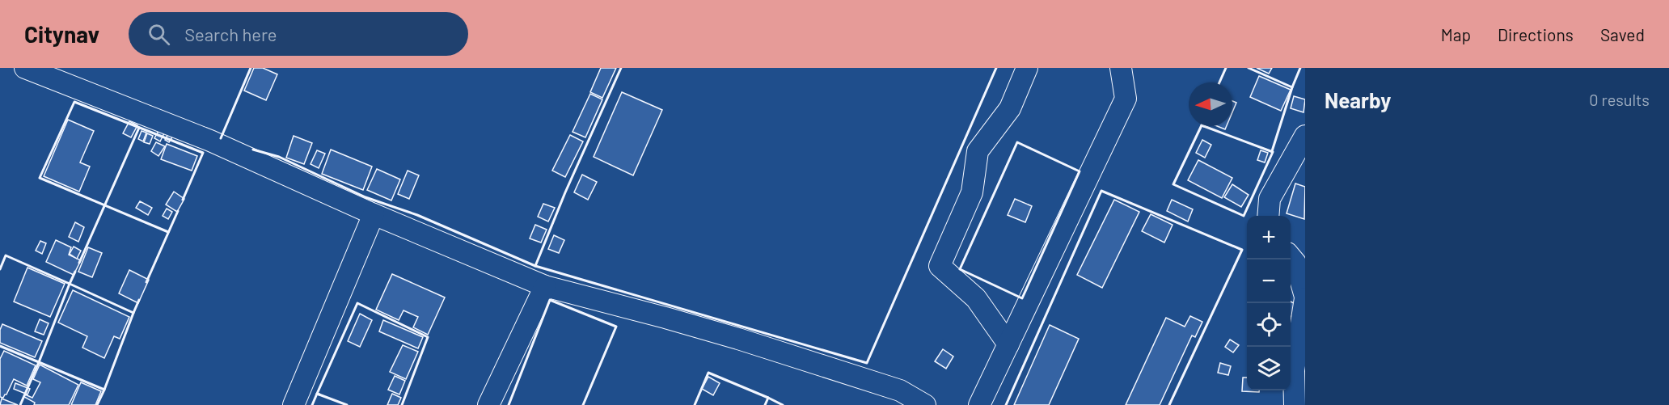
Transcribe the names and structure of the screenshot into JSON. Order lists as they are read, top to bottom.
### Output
{
  "north": "left",
  "page": {
    "header": "Citynav",
    "search": "Search here",
    "nav": ["Map", "Directions", "Saved"],
    "heading": ["Nearby", "0 results"],
    "map_buttons": ["+", "−"]
  }
}
